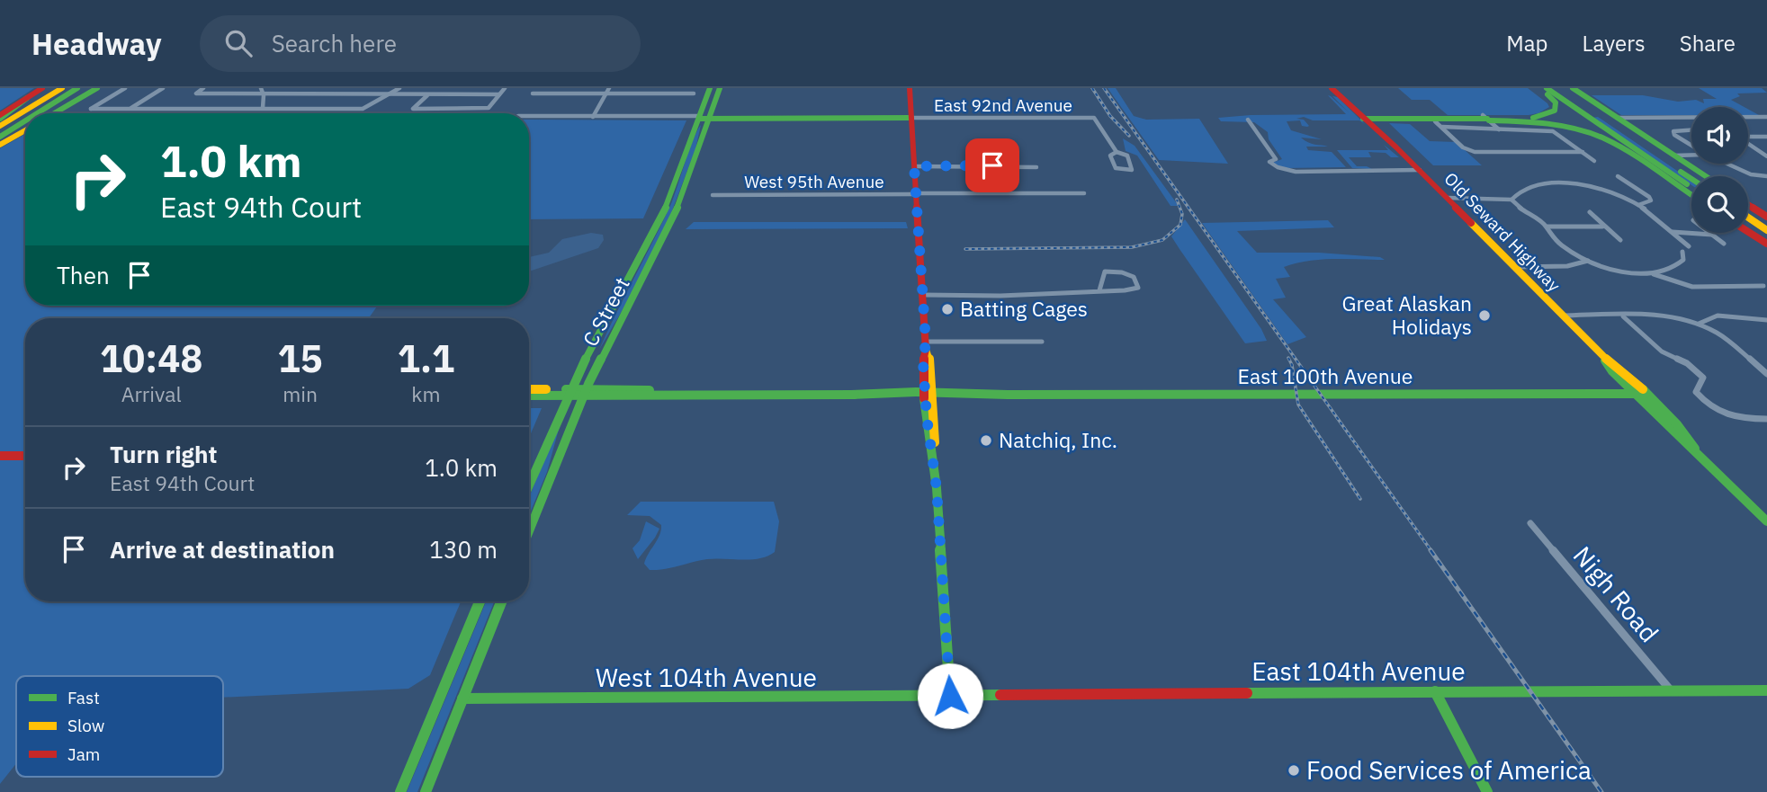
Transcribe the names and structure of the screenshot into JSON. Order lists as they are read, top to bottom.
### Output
{
  "streets": {
    "main road": [
      "Old Seward Highway",
      "C Street",
      "East 100th Avenue",
      "East 104th Avenue",
      "West 104th Avenue"
    ],
    "street": ["East 92nd Avenue", "West 95th Avenue", "Nigh Road"]
  },
  "crossings": [
    ["Old Seward Highway", "East 100th Avenue"],
    ["Nigh Road", "East 104th Avenue"],
    ["East 104th Avenue", "West 104th Avenue"]
  ],
  "places": [
    "Batting Cages",
    "Great Alaskan Holidays",
    "Natchiq, Inc.",
    "Food Services of America"
  ],
  "legend": ["Fast", "Slow", "Jam"],
  "page": {
    "header": "Headway",
    "search": "Search here",
    "nav": ["Map", "Layers", "Share"],
    "turn": ["1.0 km", "East 94th Court"],
    "then": "Then",
    "eta": [
      "10:48",
      "Arrival",
      "15",
      "min",
      "1.1",
      "km"
    ],
    "list": [
      {
        "name": "Turn right",
        "note": "East 94th Court",
        "value": "1.0 km"
      },
      {
        "name": "Arrive at destination",
        "value": "130 m"
      }
    ]
  }
}
